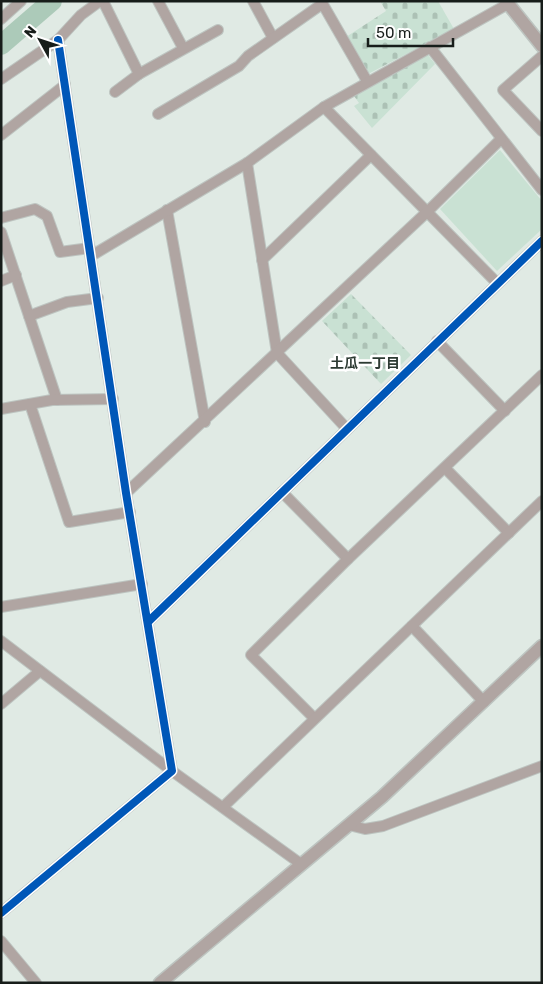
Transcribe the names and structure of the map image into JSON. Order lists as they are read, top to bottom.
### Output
{
  "districts": ["土瓜一丁目"],
  "scale_bar": "50 m",
  "north": "top left"
}
